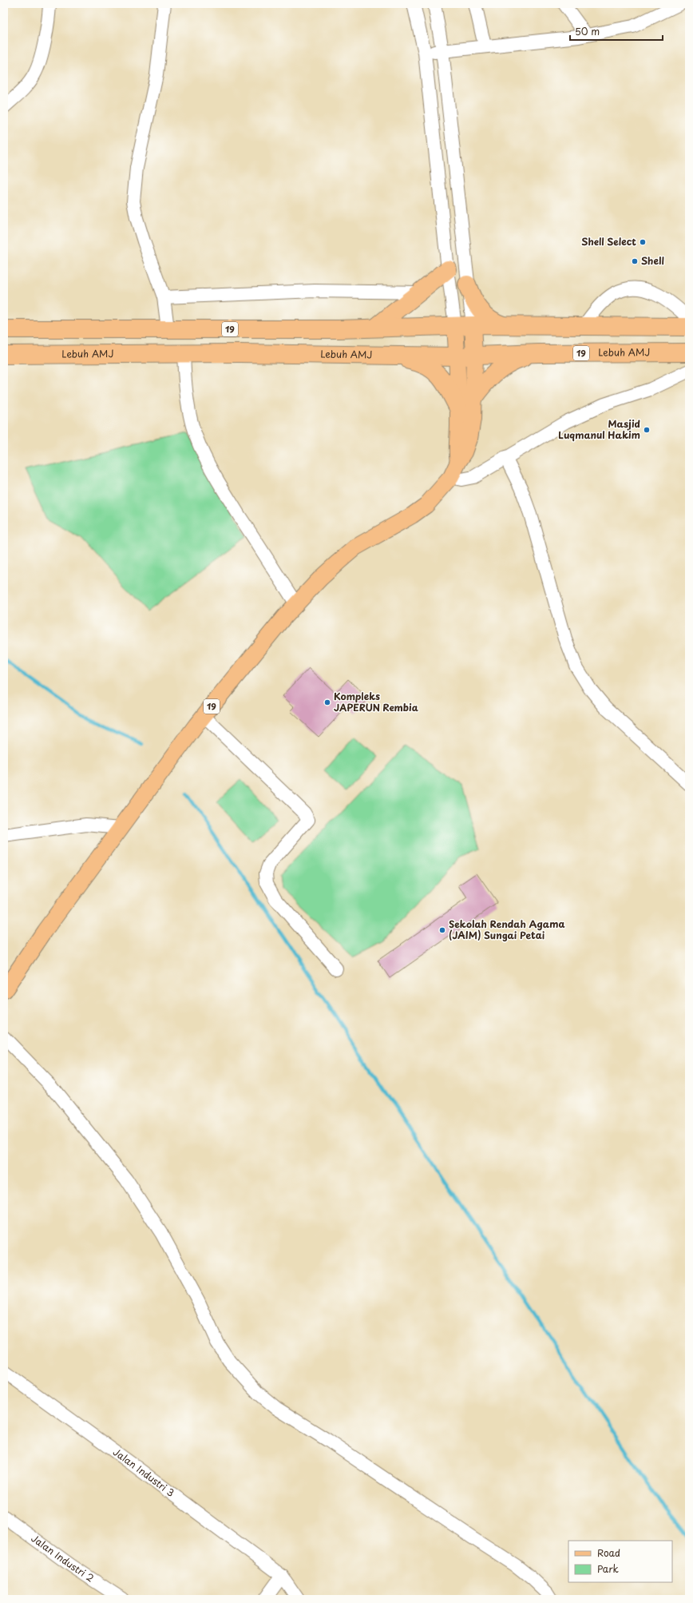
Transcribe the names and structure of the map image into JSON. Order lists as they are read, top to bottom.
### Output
{
  "streets": {
    "highway": ["19", "Lebuh AMJ"],
    "street": ["Jalan Industri 3", "Jalan Industri 2"]
  },
  "crossings": [
    ["19", "Lebuh AMJ"]
  ],
  "places": [
    "Shell Select",
    "Shell",
    "Masjid Luqmanul Hakim",
    "Kompleks JAPERUN Rembia",
    "Sekolah Rendah Agama (JAIM) Sungai Petai"
  ],
  "legend": ["Road", "Park"],
  "scale_bar": "50 m"
}
